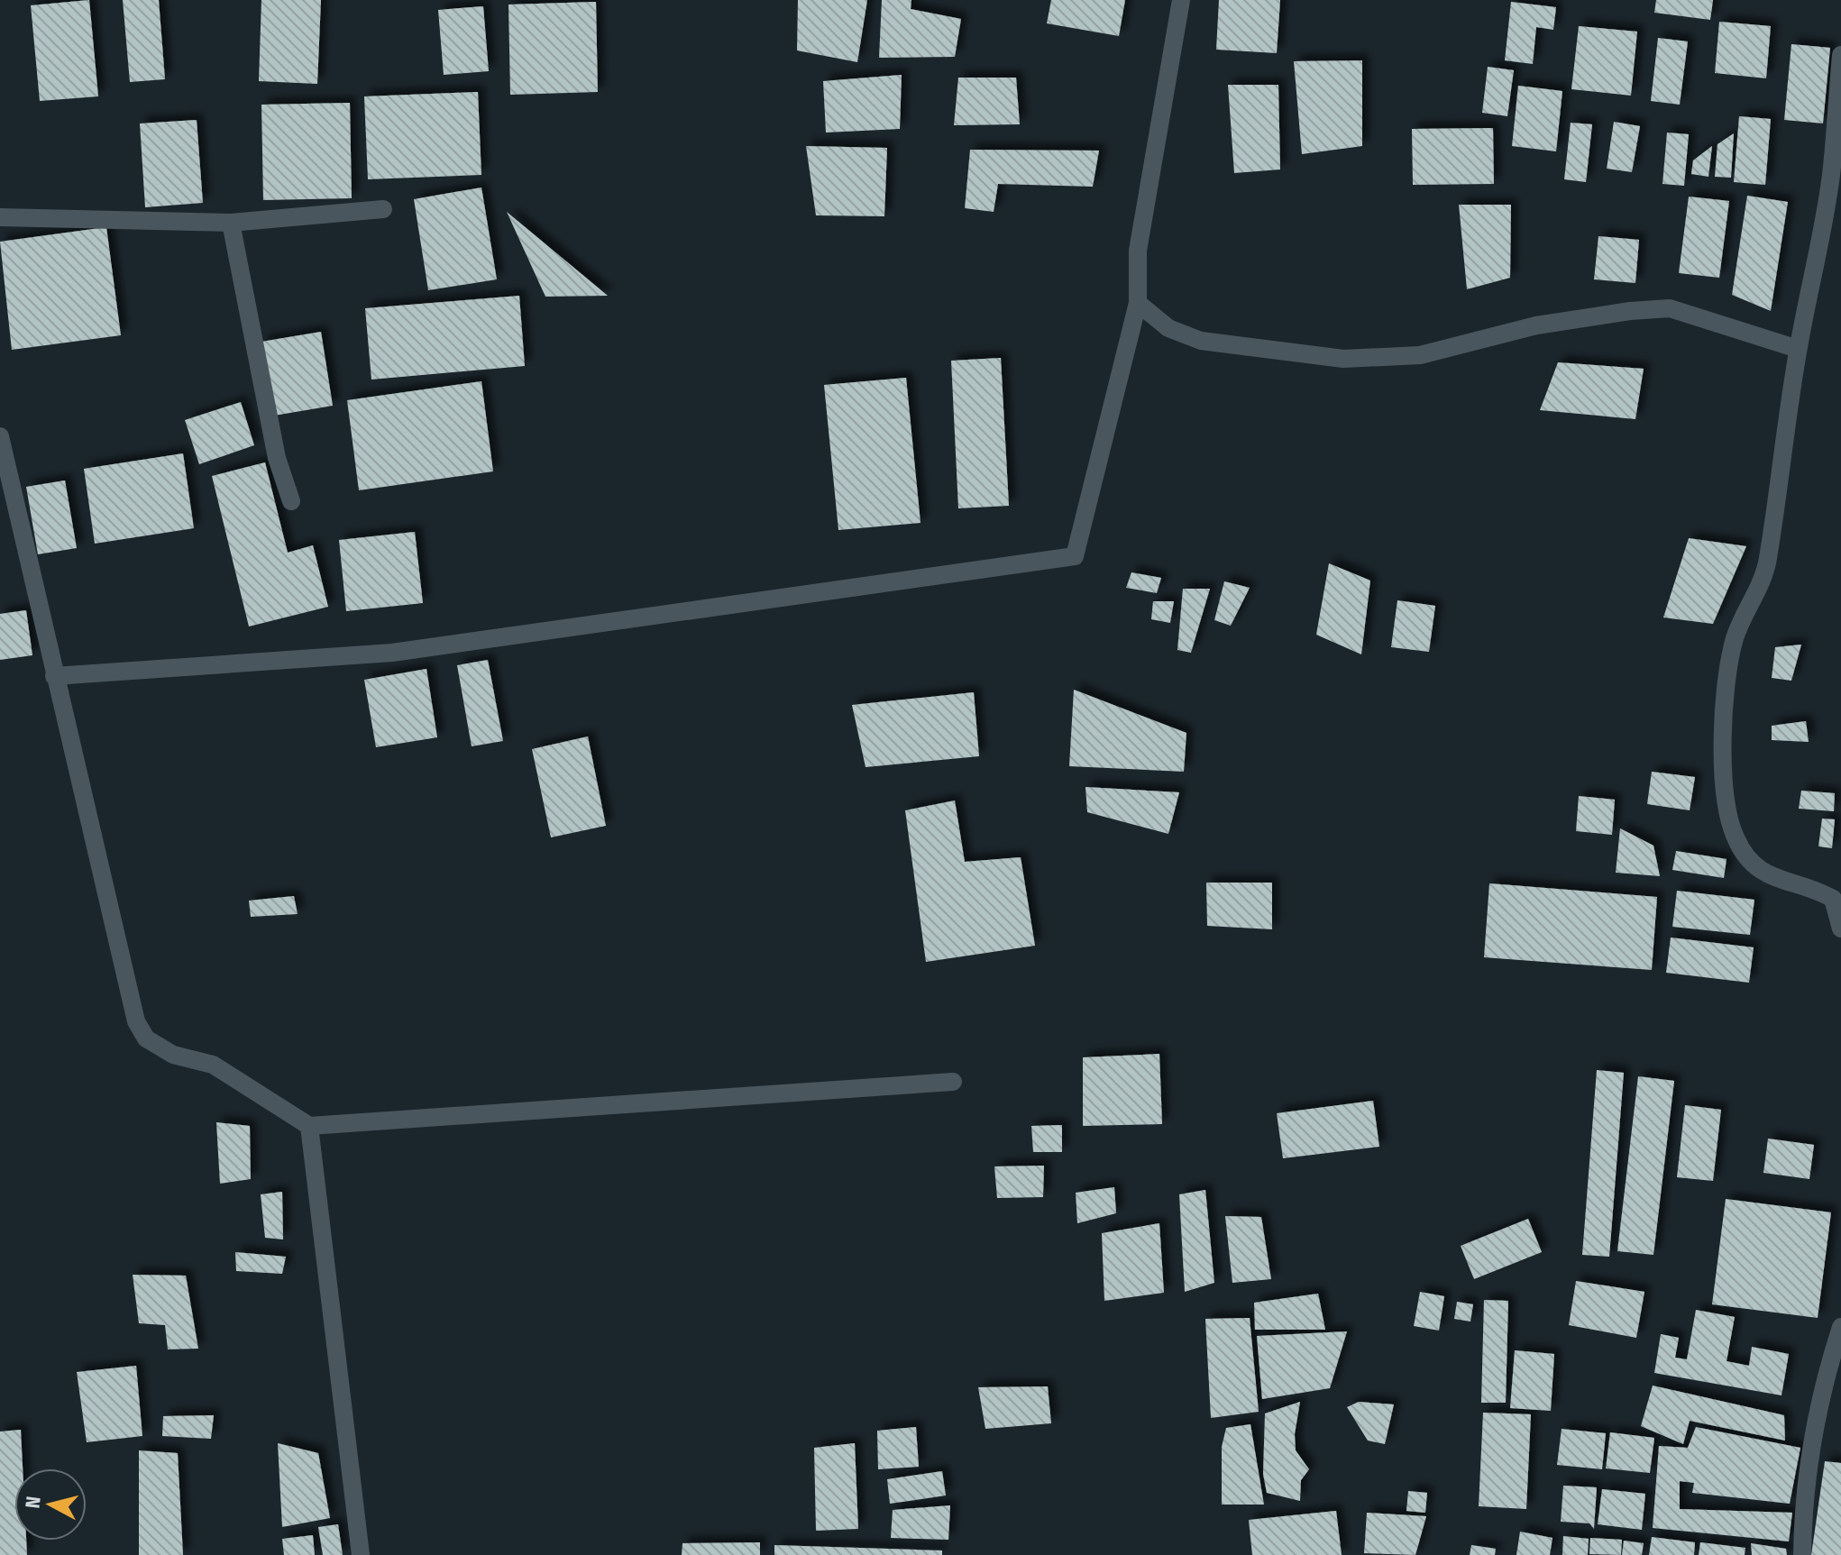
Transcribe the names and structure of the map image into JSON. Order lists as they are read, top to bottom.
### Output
{
  "north": "left"
}
